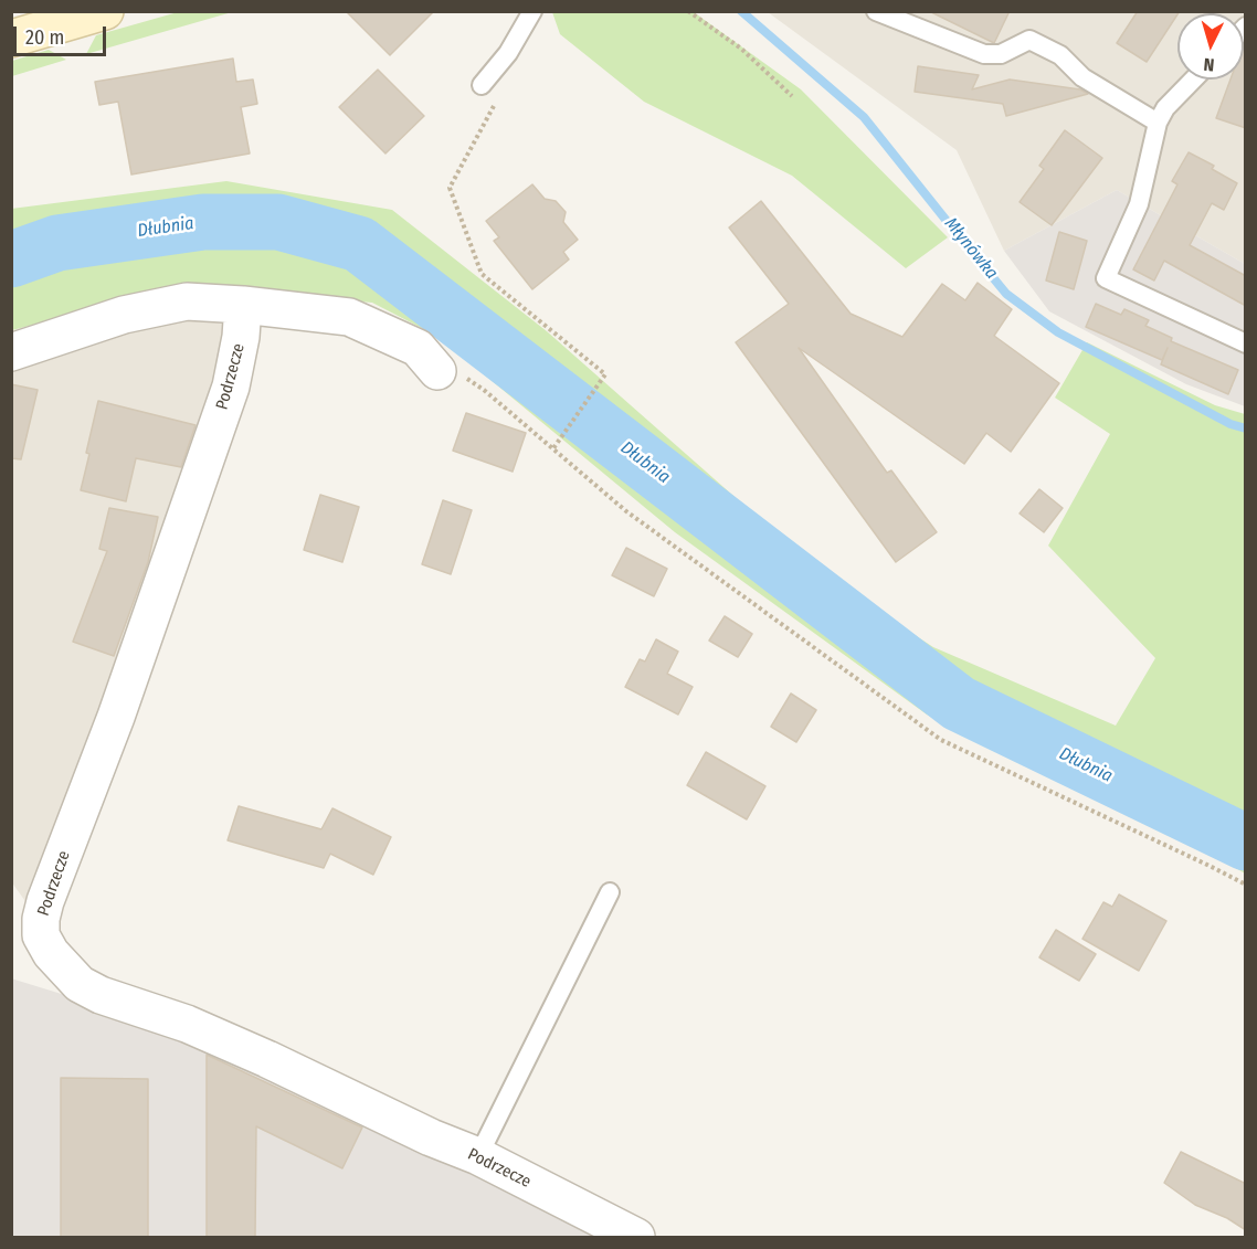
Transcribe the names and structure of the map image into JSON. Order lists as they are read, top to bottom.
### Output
{
  "streets": {
    "street": ["Podrzecze"]
  },
  "water": ["Dłubnia", "Młynówka"],
  "scale_bar": "20 m",
  "north": "bottom"
}
